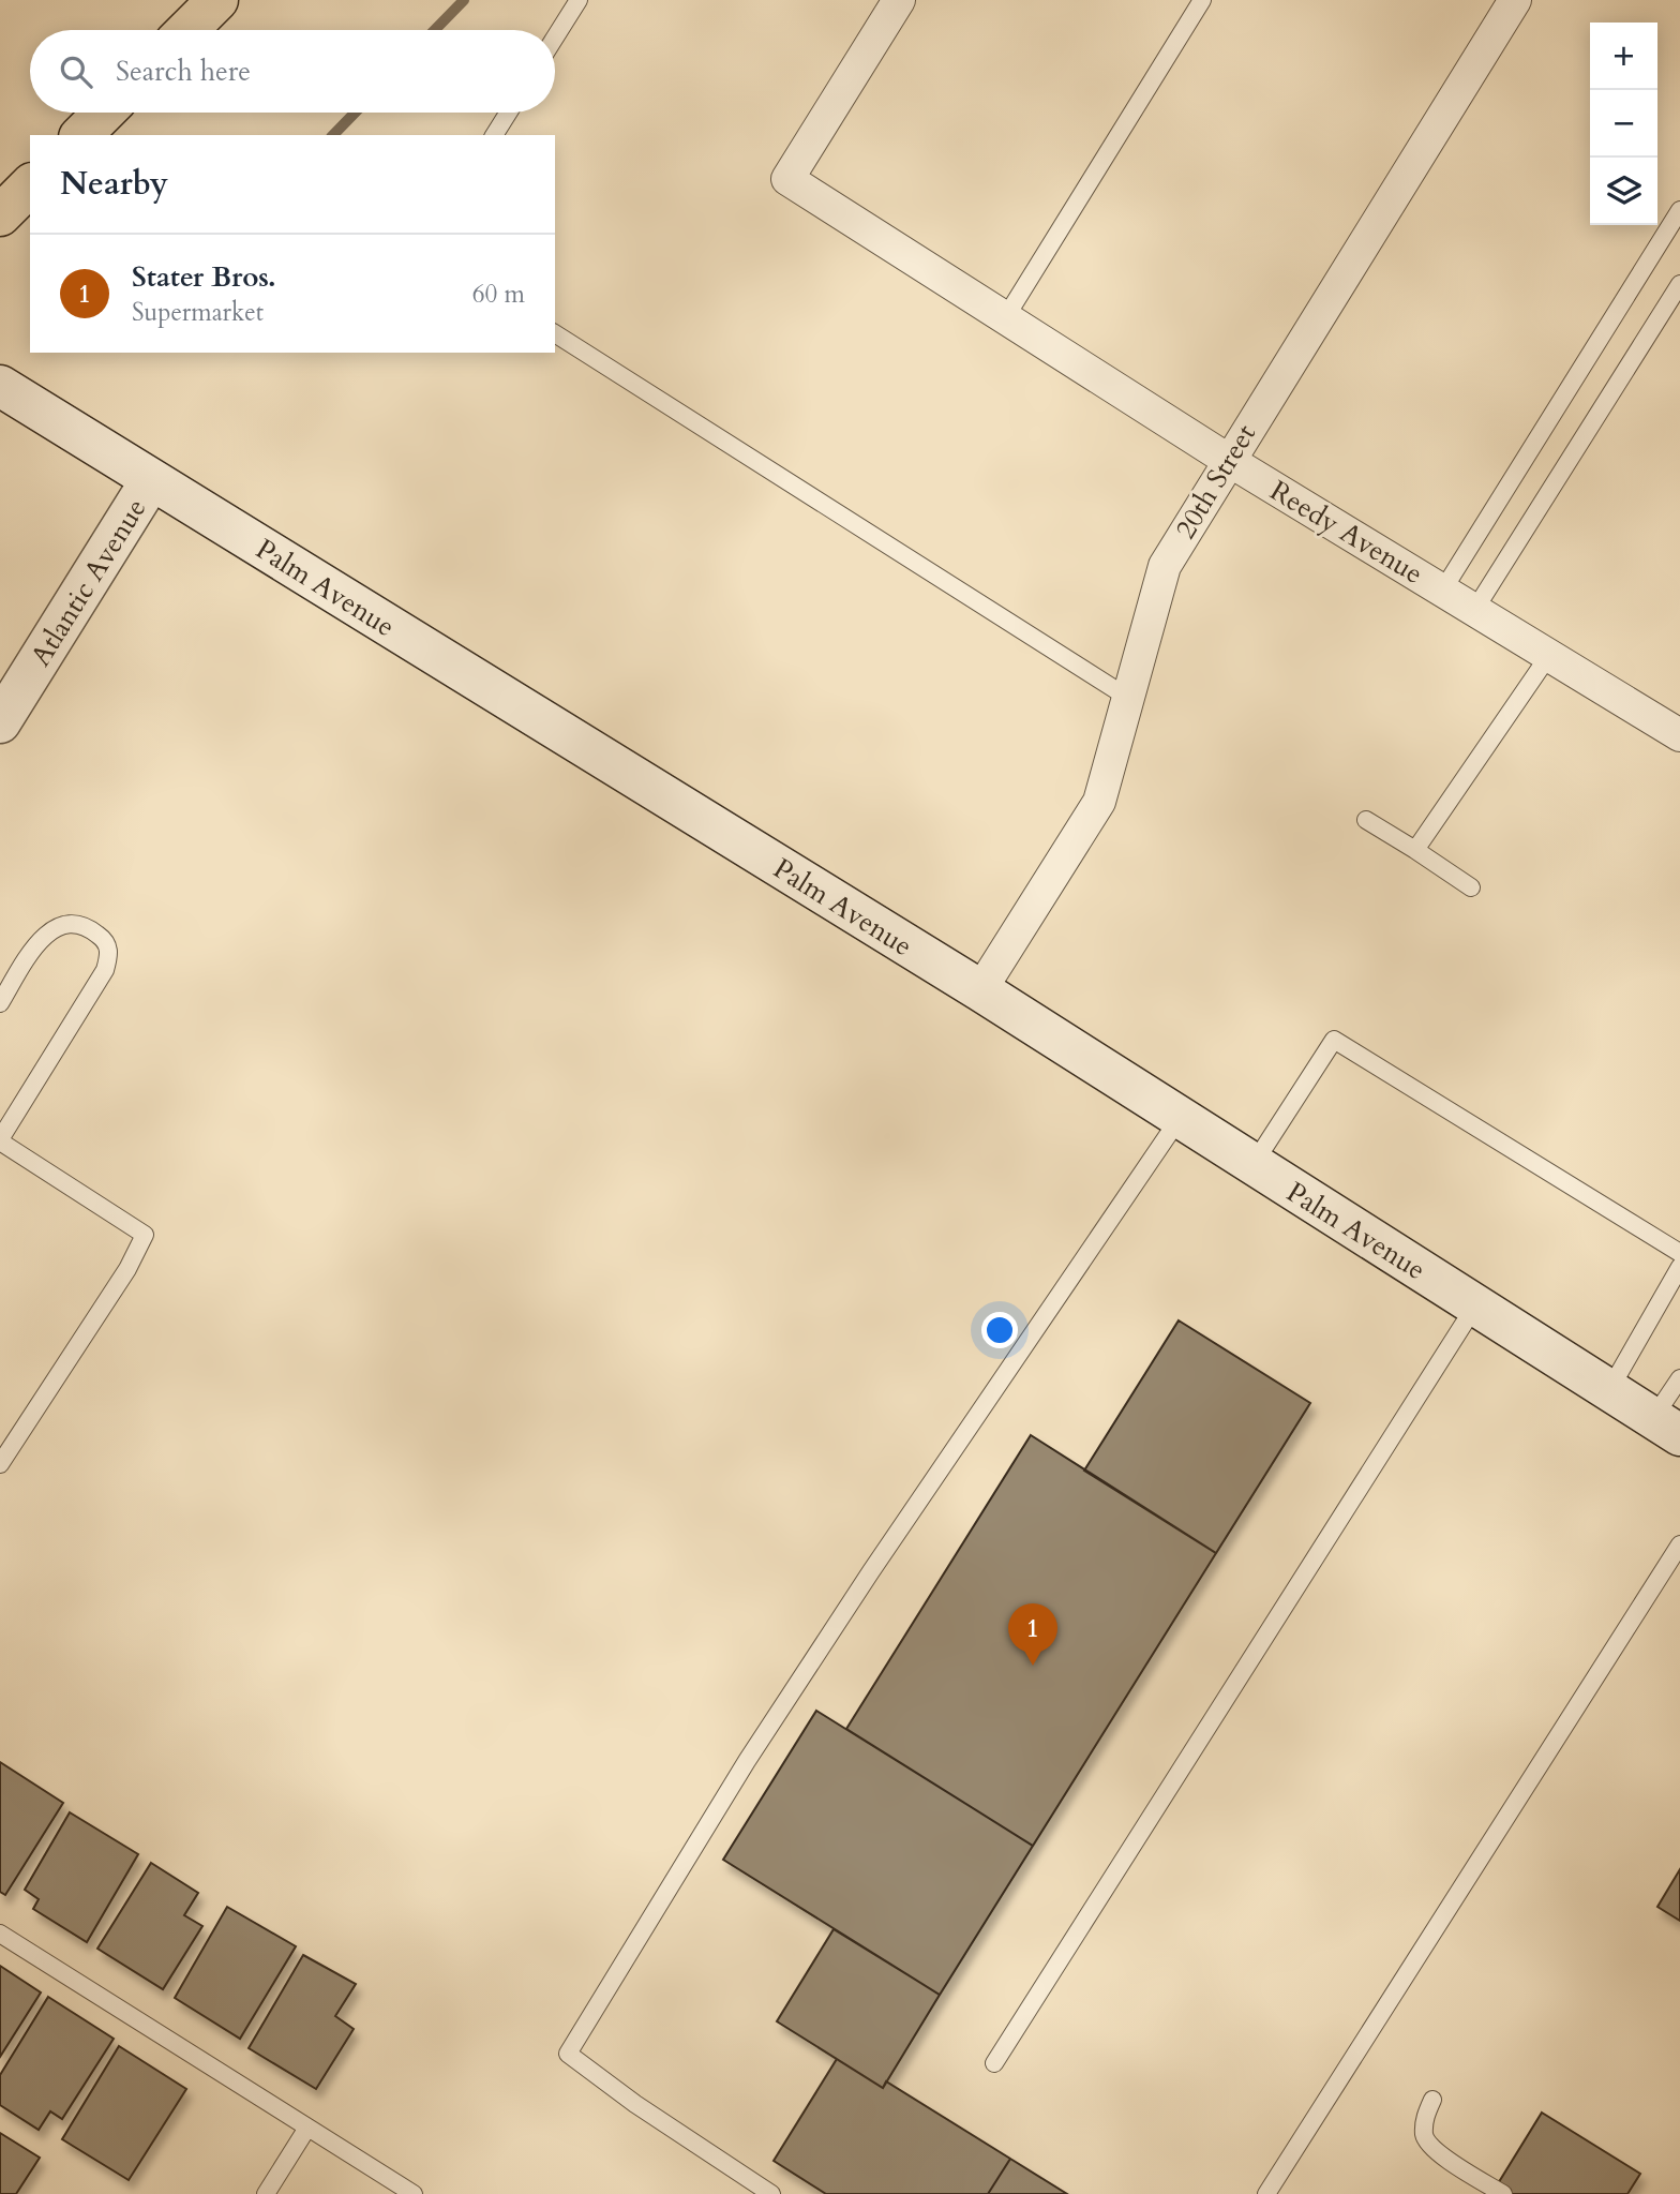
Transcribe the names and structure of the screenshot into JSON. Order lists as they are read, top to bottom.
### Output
{
  "streets": {
    "main road": ["Atlantic Avenue", "Palm Avenue"],
    "street": ["20th Street", "Reedy Avenue"]
  },
  "crossings": [
    ["20th Street", "Reedy Avenue"],
    ["20th Street", "Palm Avenue"],
    ["Atlantic Avenue", "Palm Avenue"]
  ],
  "page": {
    "map_buttons": ["+", "−"],
    "search": "Search here",
    "heading": "Nearby",
    "list": [
      {
        "mark": "1",
        "name": "Stater Bros.",
        "note": "Supermarket",
        "value": "60 m"
      }
    ],
    "pins": "1"
  }
}
